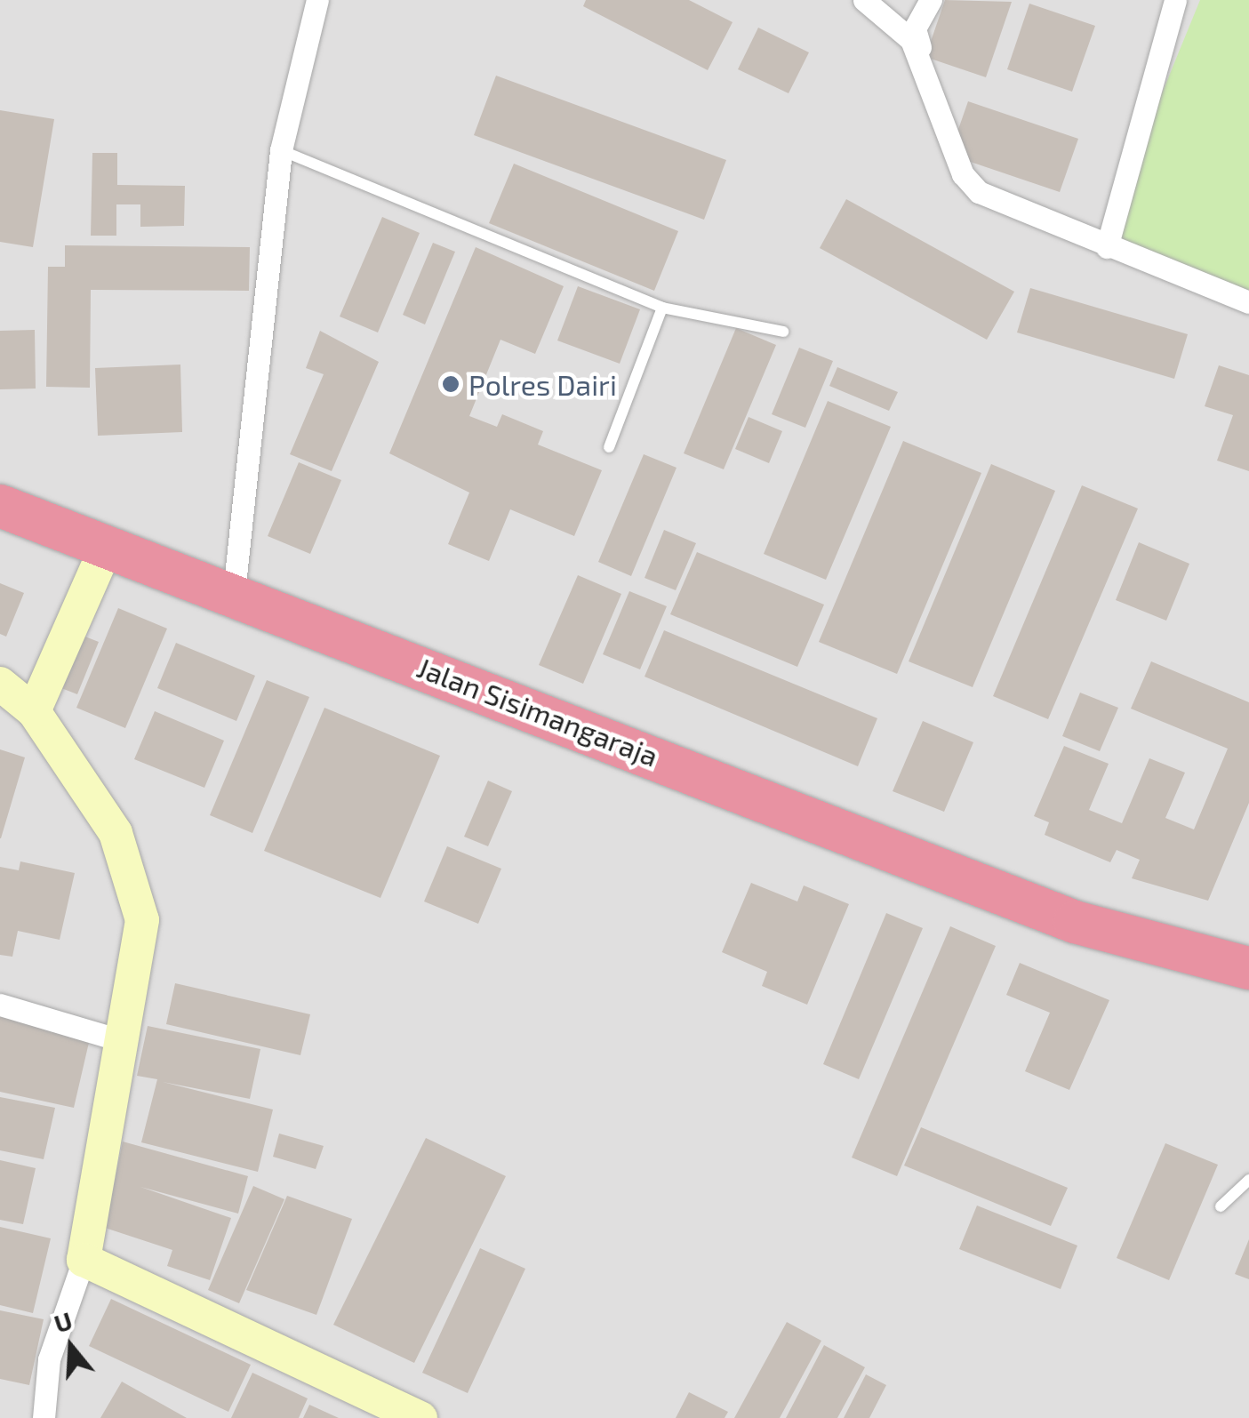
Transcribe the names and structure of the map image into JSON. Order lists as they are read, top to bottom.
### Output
{
  "streets": {
    "highway": ["Jalan Sisimangaraja"]
  },
  "places": ["Polres Dairi"],
  "north": "top"
}
